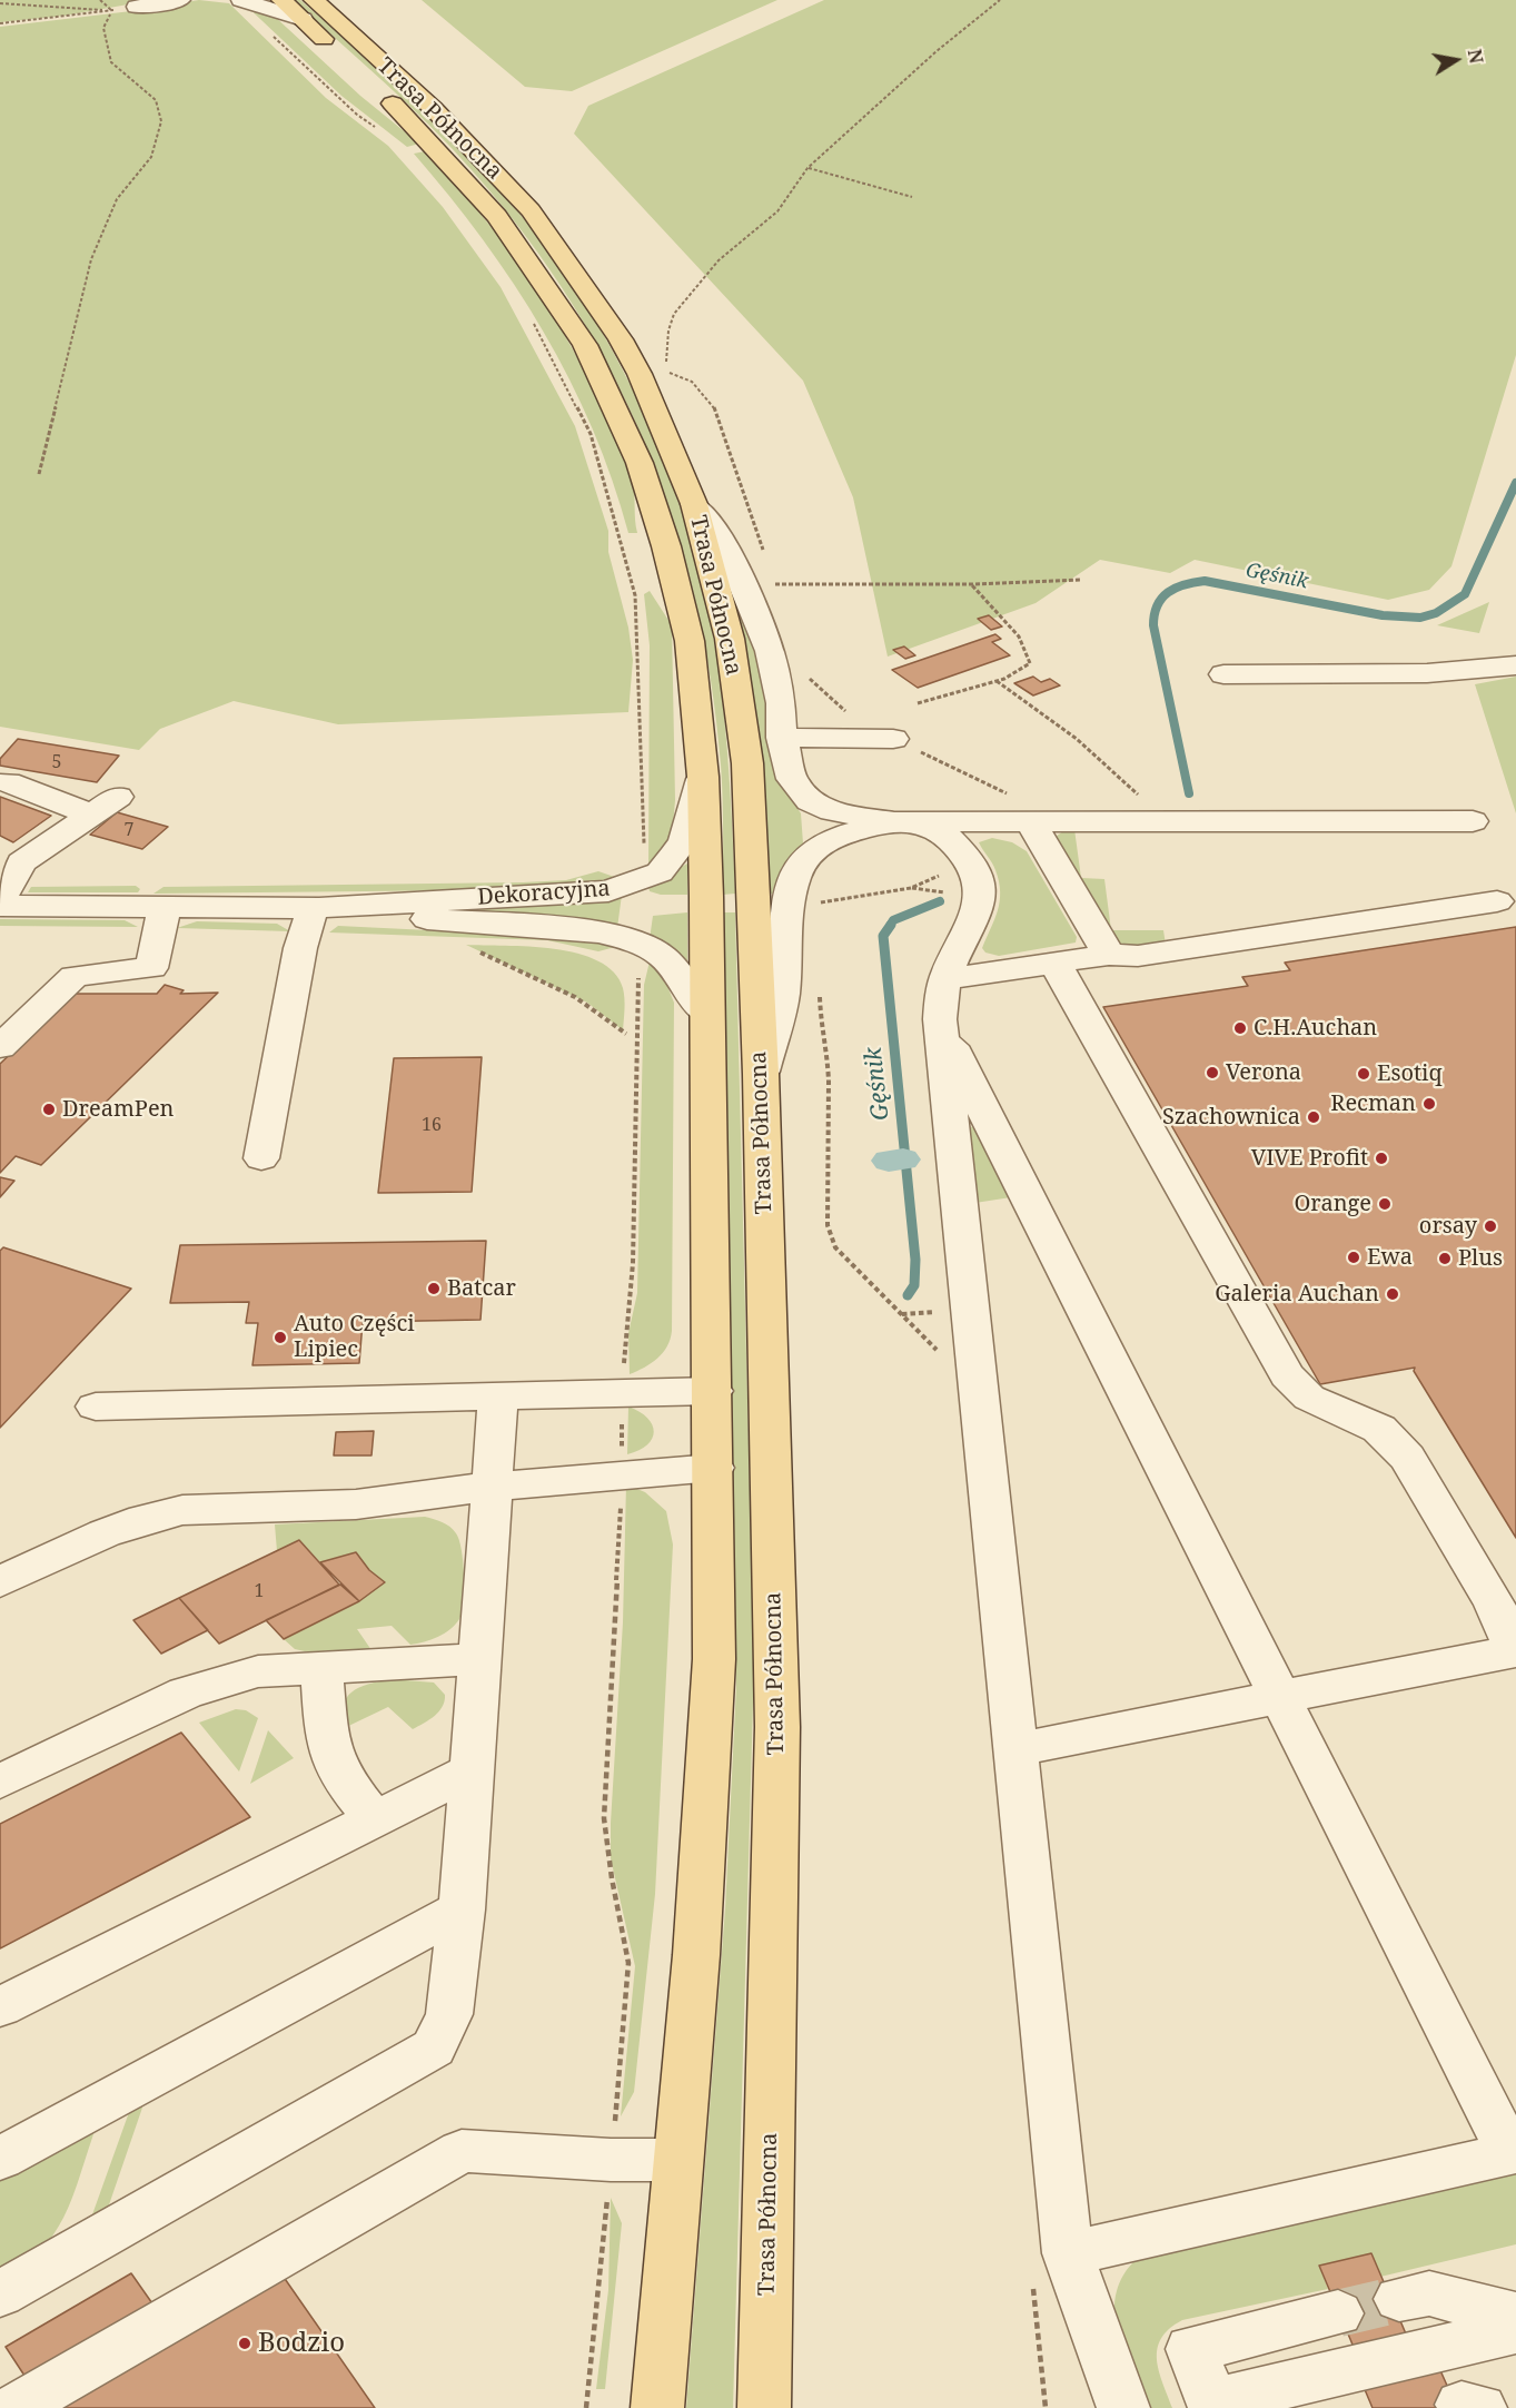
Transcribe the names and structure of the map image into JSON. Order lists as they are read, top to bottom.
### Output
{
  "streets": {
    "main road": ["Trasa Północna"],
    "street": ["Dekoracyjna"]
  },
  "crossings": [
    ["Trasa Północna", "Dekoracyjna"]
  ],
  "water": ["Gęśnik"],
  "places": [
    "C.H.Auchan",
    "Verona",
    "Esotiq",
    "Recman",
    "DreamPen",
    "Szachownica",
    "VIVE Profit",
    "Orange",
    "orsay",
    "Ewa",
    "Plus",
    "Batcar",
    "Galeria Auchan",
    "Auto Części Lipiec",
    "Bodzio"
  ],
  "house_numbers": [
    "5",
    "7",
    "16",
    "1"
  ],
  "north": "right"
}
